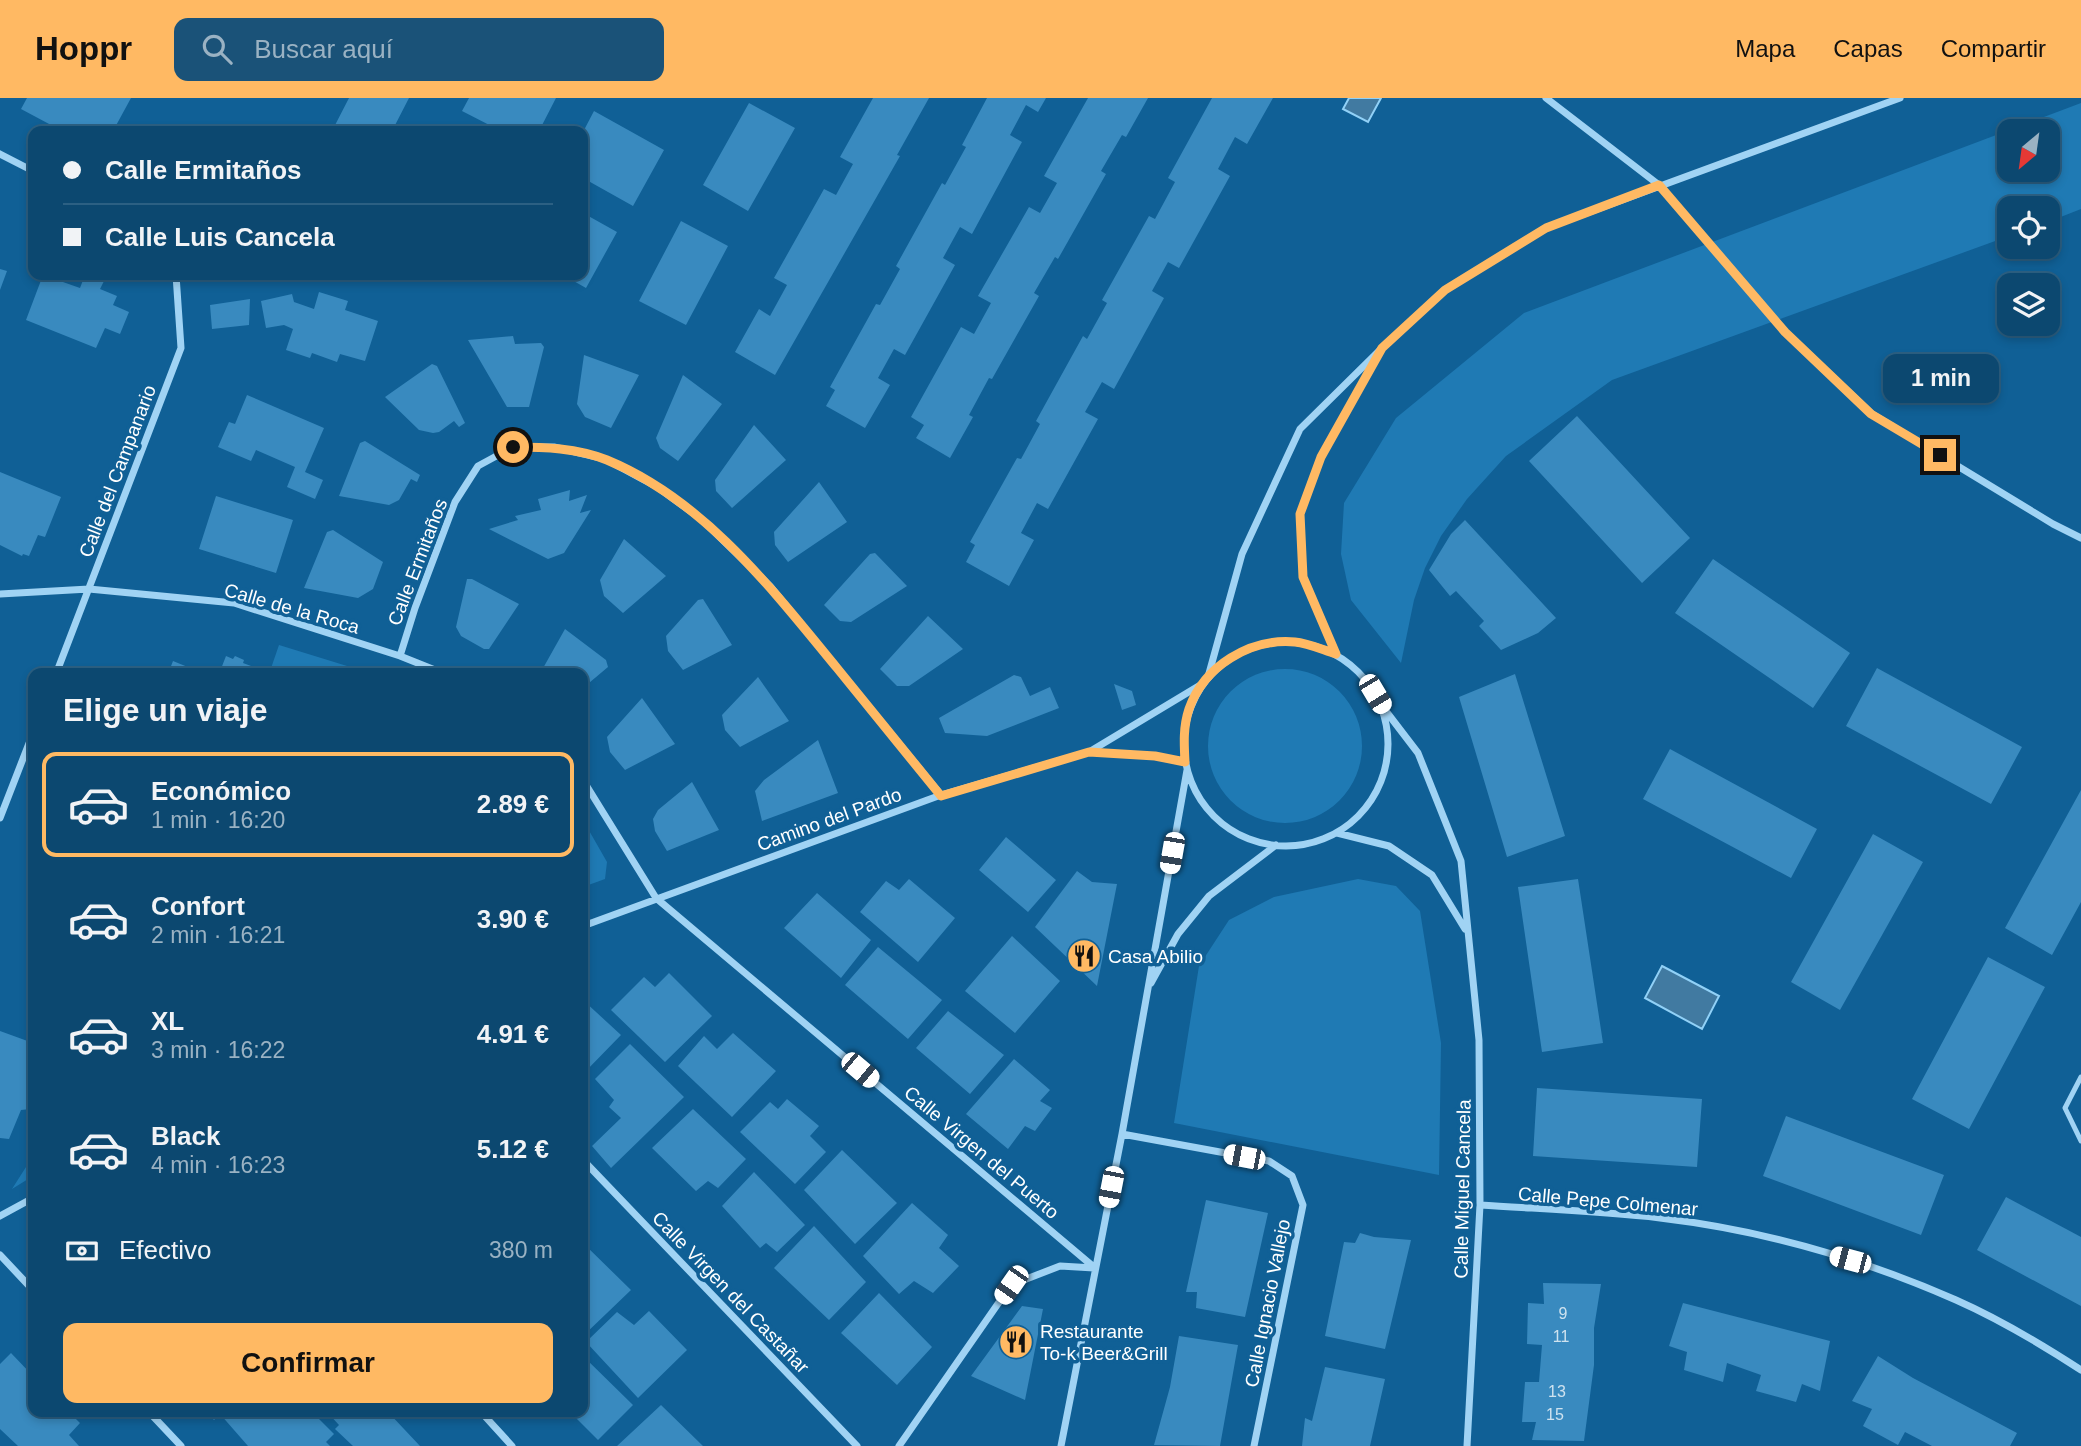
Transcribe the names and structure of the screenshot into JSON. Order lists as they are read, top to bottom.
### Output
{
  "streets": {
    "street": [
      "Calle del Campanario",
      "Calle Ermitaños",
      "Calle de la Roca",
      "Camino del Pardo",
      "Calle Virgen del Puerto",
      "Calle Miguel Cancela",
      "Calle Pepe Colmenar",
      "Calle Virgen del Castañar",
      "Calle Ignacio Vallejo"
    ]
  },
  "crossings": [
    ["Calle del Campanario", "Calle de la Roca"],
    ["Calle Ermitaños", "Calle de la Roca"],
    ["Calle Ermitaños", "Camino del Pardo"],
    ["Camino del Pardo", "Calle Virgen del Puerto"],
    ["Camino del Pardo", "Calle Miguel Cancela"],
    ["Calle Miguel Cancela", "Calle Pepe Colmenar"]
  ],
  "places": {
    "restaurant": ["Casa Abilio", "Restaurante To-k Beer&Grill"]
  },
  "house_numbers": [
    "9",
    "11",
    "13",
    "15"
  ],
  "north": "bottom left",
  "page": {
    "header": "Hoppr",
    "search": "Buscar aquí",
    "nav": ["Mapa", "Capas", "Compartir"],
    "banner": ["Calle Ermitaños", "Calle Luis Cancela"],
    "bubble": "1 min",
    "heading": "Elige un viaje",
    "list": [
      {
        "name": "Económico",
        "note": "1 min · 16:20",
        "value": "2.89 €"
      },
      {
        "name": "Confort",
        "note": "2 min · 16:21",
        "value": "3.90 €"
      },
      {
        "name": "XL",
        "note": "3 min · 16:22",
        "value": "4.91 €"
      },
      {
        "name": "Black",
        "note": "4 min · 16:23",
        "value": "5.12 €"
      }
    ],
    "pay": ["Efectivo", "380 m"],
    "buttons": "Confirmar"
  }
}
